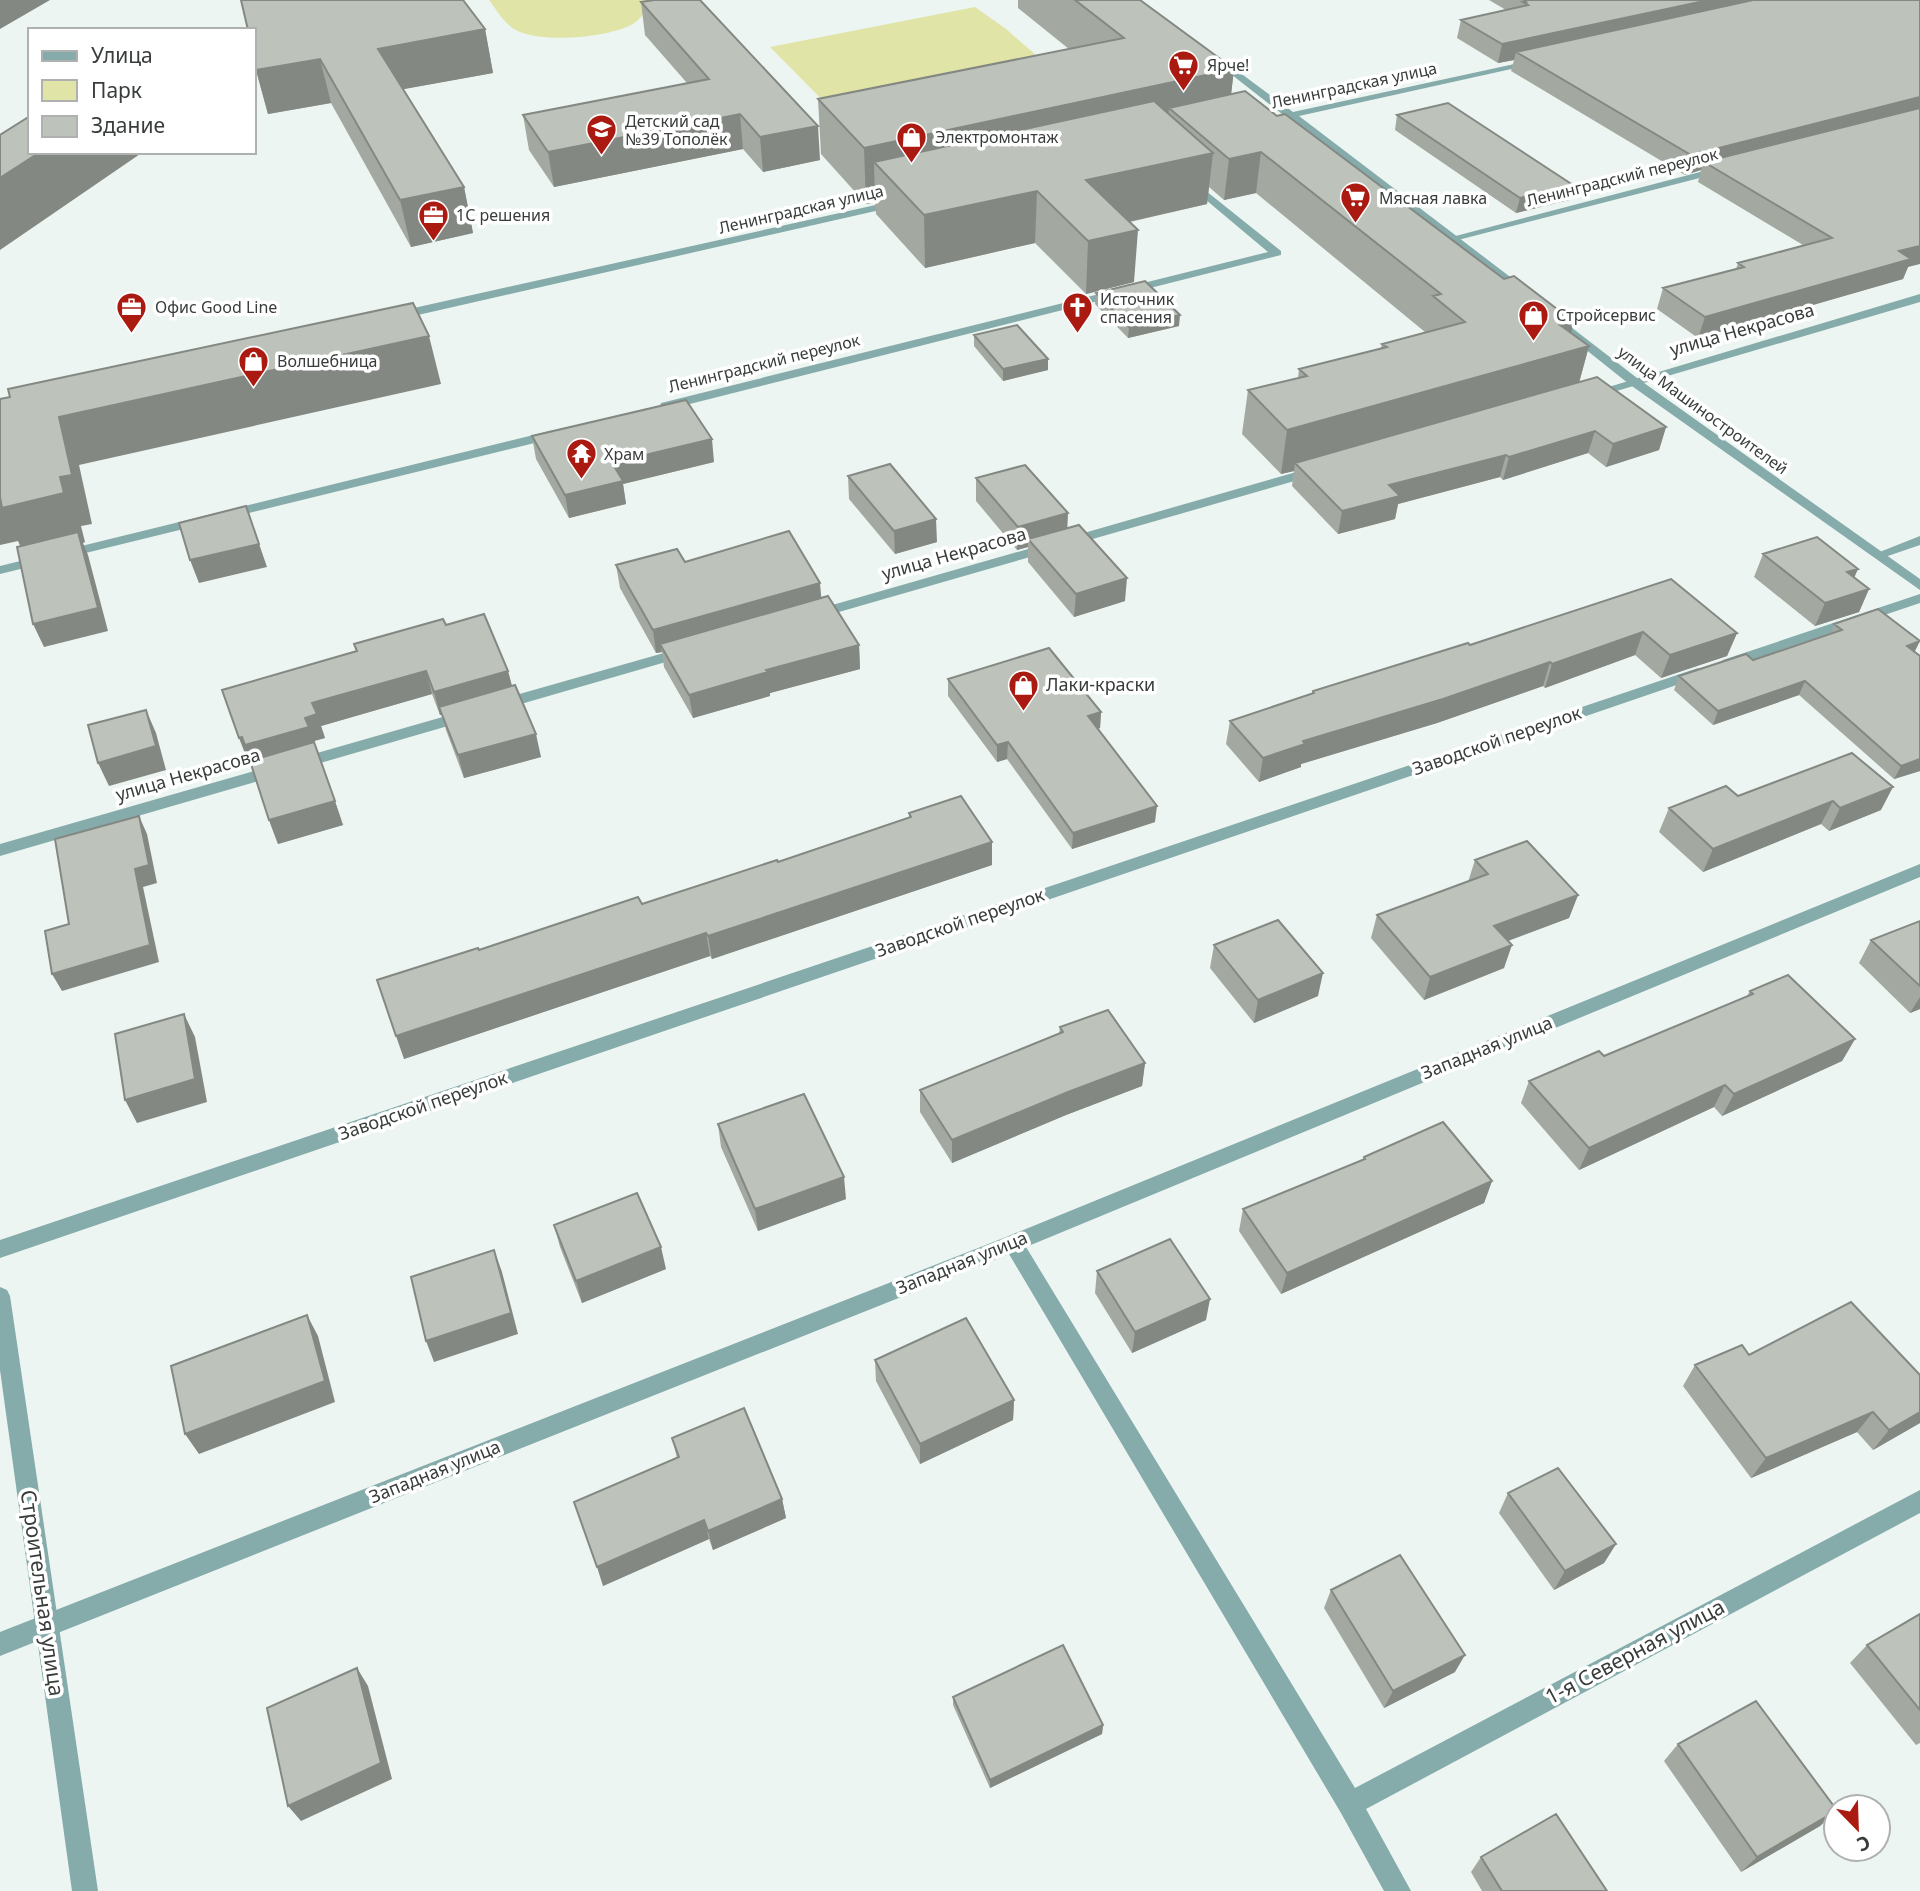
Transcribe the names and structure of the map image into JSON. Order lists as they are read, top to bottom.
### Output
{
  "streets": {
    "street": [
      "Ленинградская улица",
      "Ленинградский переулок",
      "улица Некрасова",
      "улица Машиностроителей",
      "Заводской переулок",
      "Западная улица",
      "Строительная улица",
      "1-я Северная улица"
    ]
  },
  "crossings": [
    ["Ленинградская улица", "улица Машиностроителей"],
    ["Ленинградский переулок", "улица Машиностроителей"],
    ["улица Некрасова", "улица Машиностроителей"],
    ["Западная улица", "Строительная улица"]
  ],
  "places": {
    "supermarket": ["Ярче!", "Мясная лавка"],
    "school or university": ["Детский сад №39 Тополёк"],
    "shop": [
      "Электромонтаж",
      "Стройсервис",
      "Волшебница",
      "Лаки-краски"
    ],
    "office": ["1С решения", "Офис Good Line"],
    "church": ["Источник спасения"],
    "temple": ["Храм"]
  },
  "legend": ["Улица", "Парк", "Здание"],
  "north": "bottom right"
}
